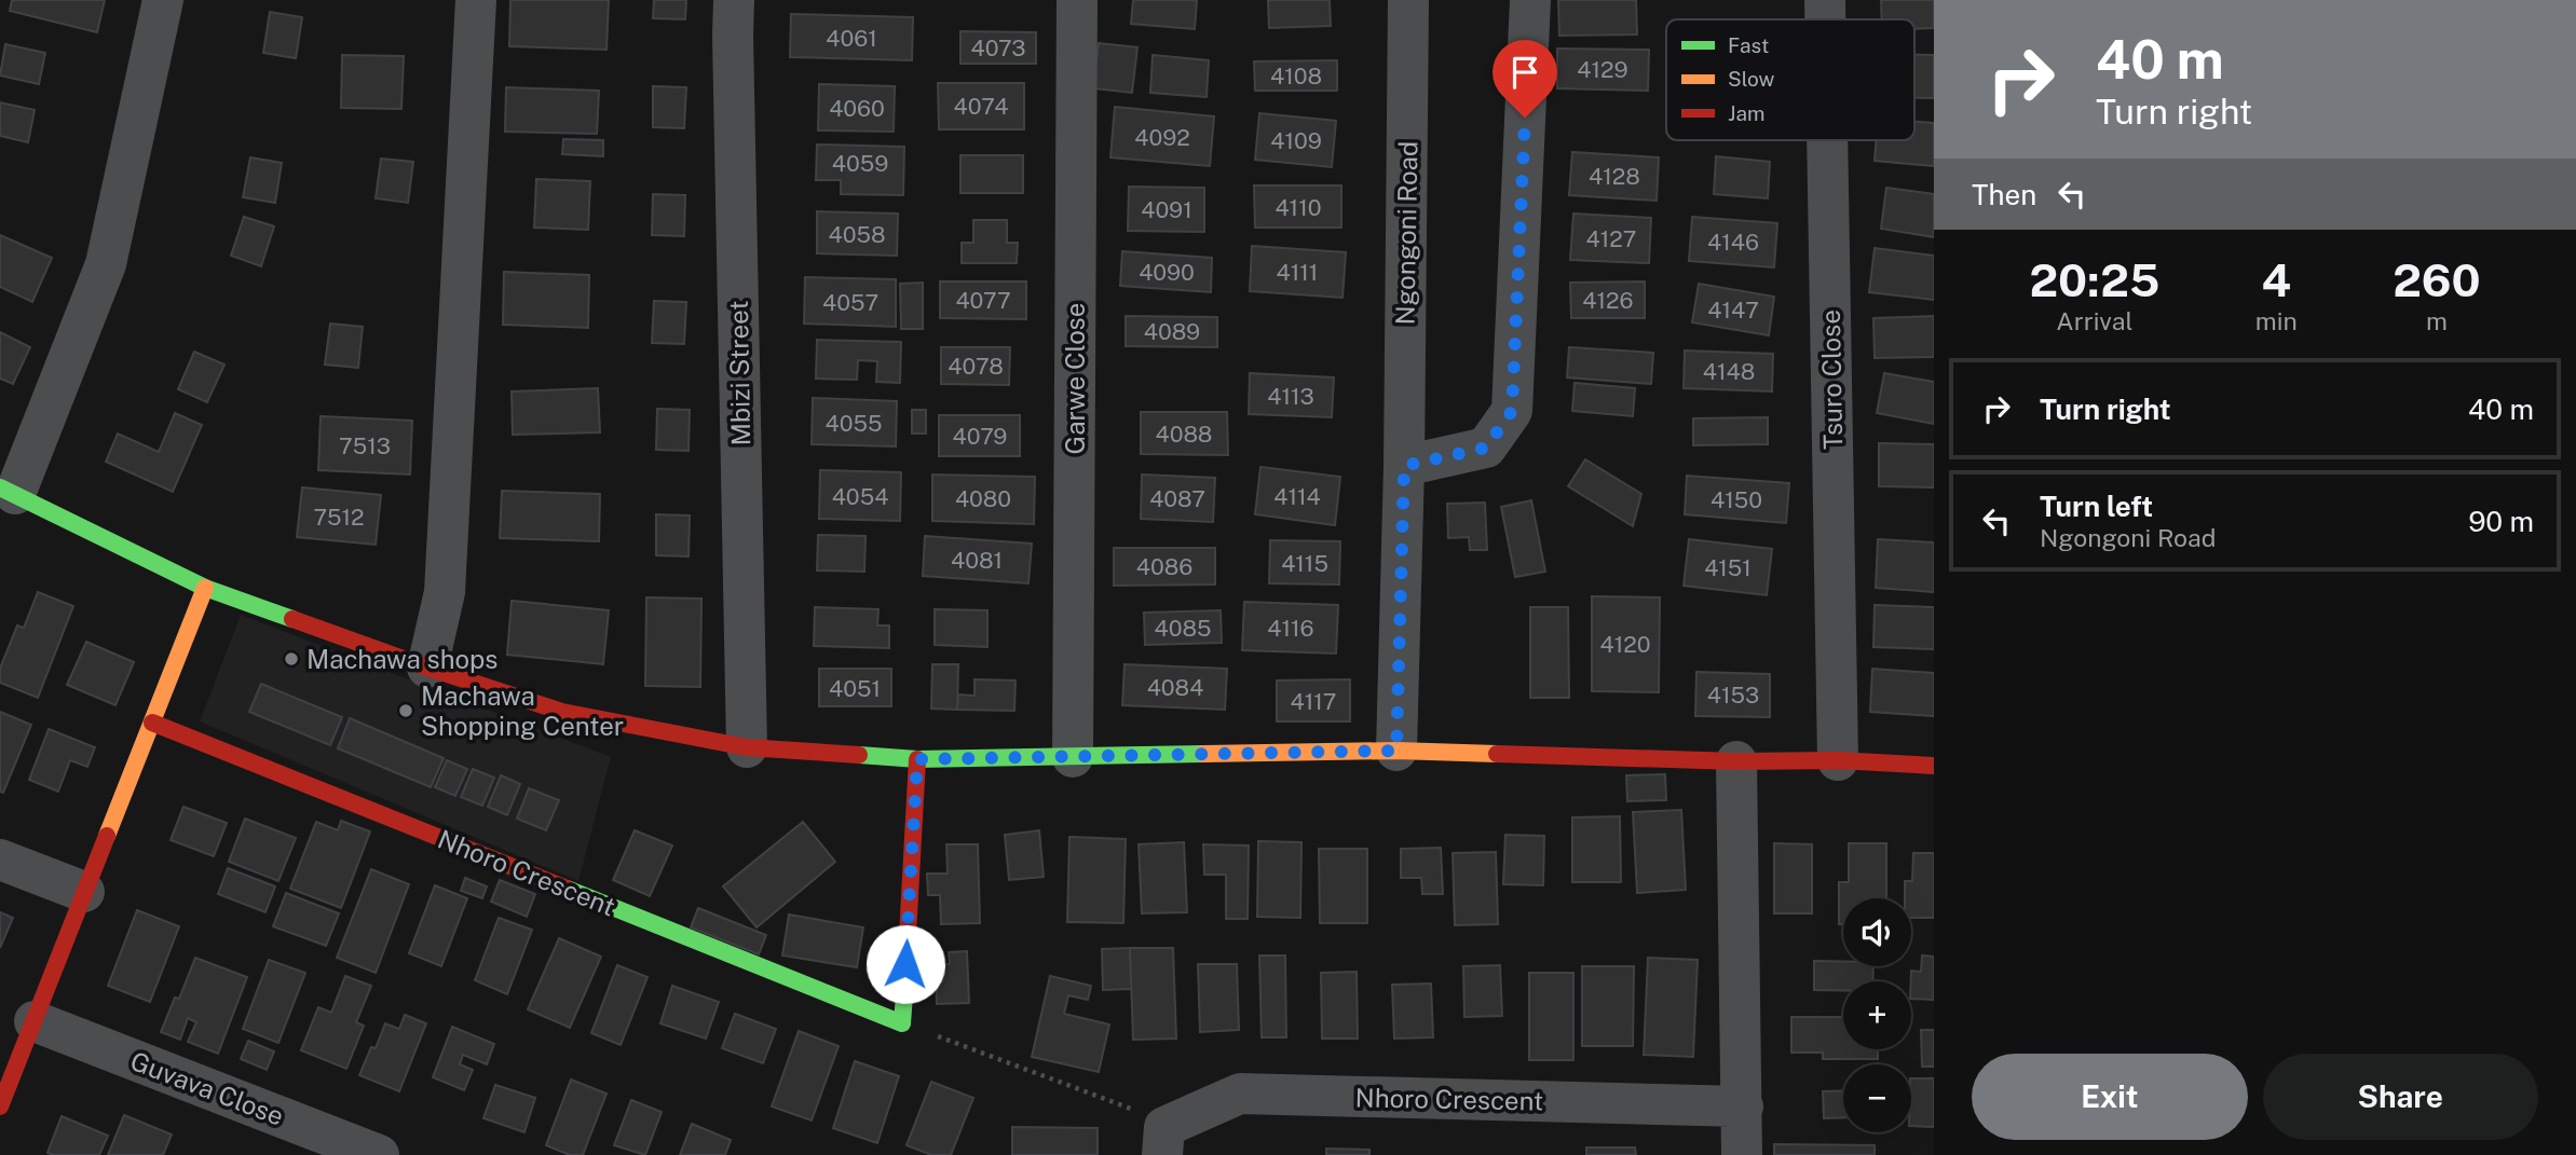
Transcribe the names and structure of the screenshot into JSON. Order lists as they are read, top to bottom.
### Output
{
  "streets": {
    "street": [
      "Ngongoni Road",
      "Mbizi Street",
      "Garwe Close",
      "Tsuro Close",
      "Nhoro Crescent",
      "Guvava Close"
    ]
  },
  "places": ["Machawa shops", "Machawa Shopping Center"],
  "house_numbers": [
    "4061",
    "4073",
    "4129",
    "4108",
    "4074",
    "4060",
    "4092",
    "4109",
    "4059",
    "4128",
    "4110",
    "4091",
    "4058",
    "4127",
    "4146",
    "4090",
    "4111",
    "4077",
    "4126",
    "4057",
    "4147",
    "4089",
    "4078",
    "4148",
    "4113",
    "4055",
    "4088",
    "4079",
    "7513",
    "4054",
    "4114",
    "4080",
    "4087",
    "4150",
    "7512",
    "4081",
    "4115",
    "4086",
    "4151",
    "4085",
    "4116",
    "4120",
    "4084",
    "4051",
    "4153",
    "4117"
  ],
  "legend": ["Fast", "Slow", "Jam"],
  "page": {
    "turn": ["40 m", "Turn right"],
    "then": "Then",
    "eta": [
      "20:25",
      "Arrival",
      "4",
      "min",
      "260",
      "m"
    ],
    "list": [
      {
        "name": "Turn right",
        "value": "40 m"
      },
      {
        "name": "Turn left",
        "note": "Ngongoni Road",
        "value": "90 m"
      }
    ],
    "map_buttons": ["+", "−"],
    "buttons": ["Exit", "Share"]
  }
}
